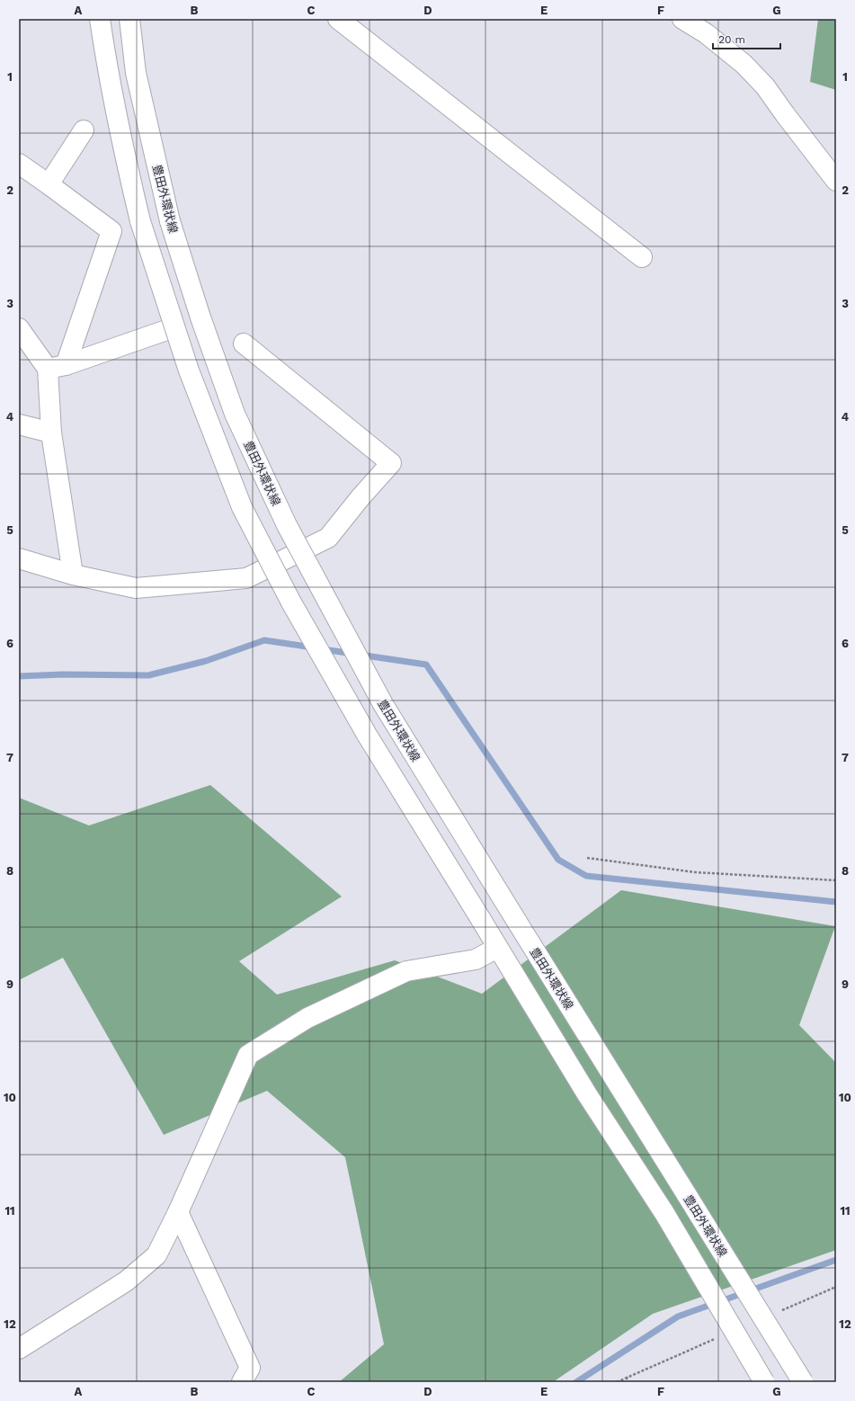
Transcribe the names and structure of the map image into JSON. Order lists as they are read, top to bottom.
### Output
{
  "streets": {
    "street": ["豊田外環状線"]
  },
  "scale_bar": "20 m",
  "grid": {
    "columns": [
      "A",
      "B",
      "C",
      "D",
      "E",
      "F",
      "G"
    ],
    "rows": [
      "1",
      "2",
      "3",
      "4",
      "5",
      "6",
      "7",
      "8",
      "9",
      "10",
      "11",
      "12"
    ]
  }
}
